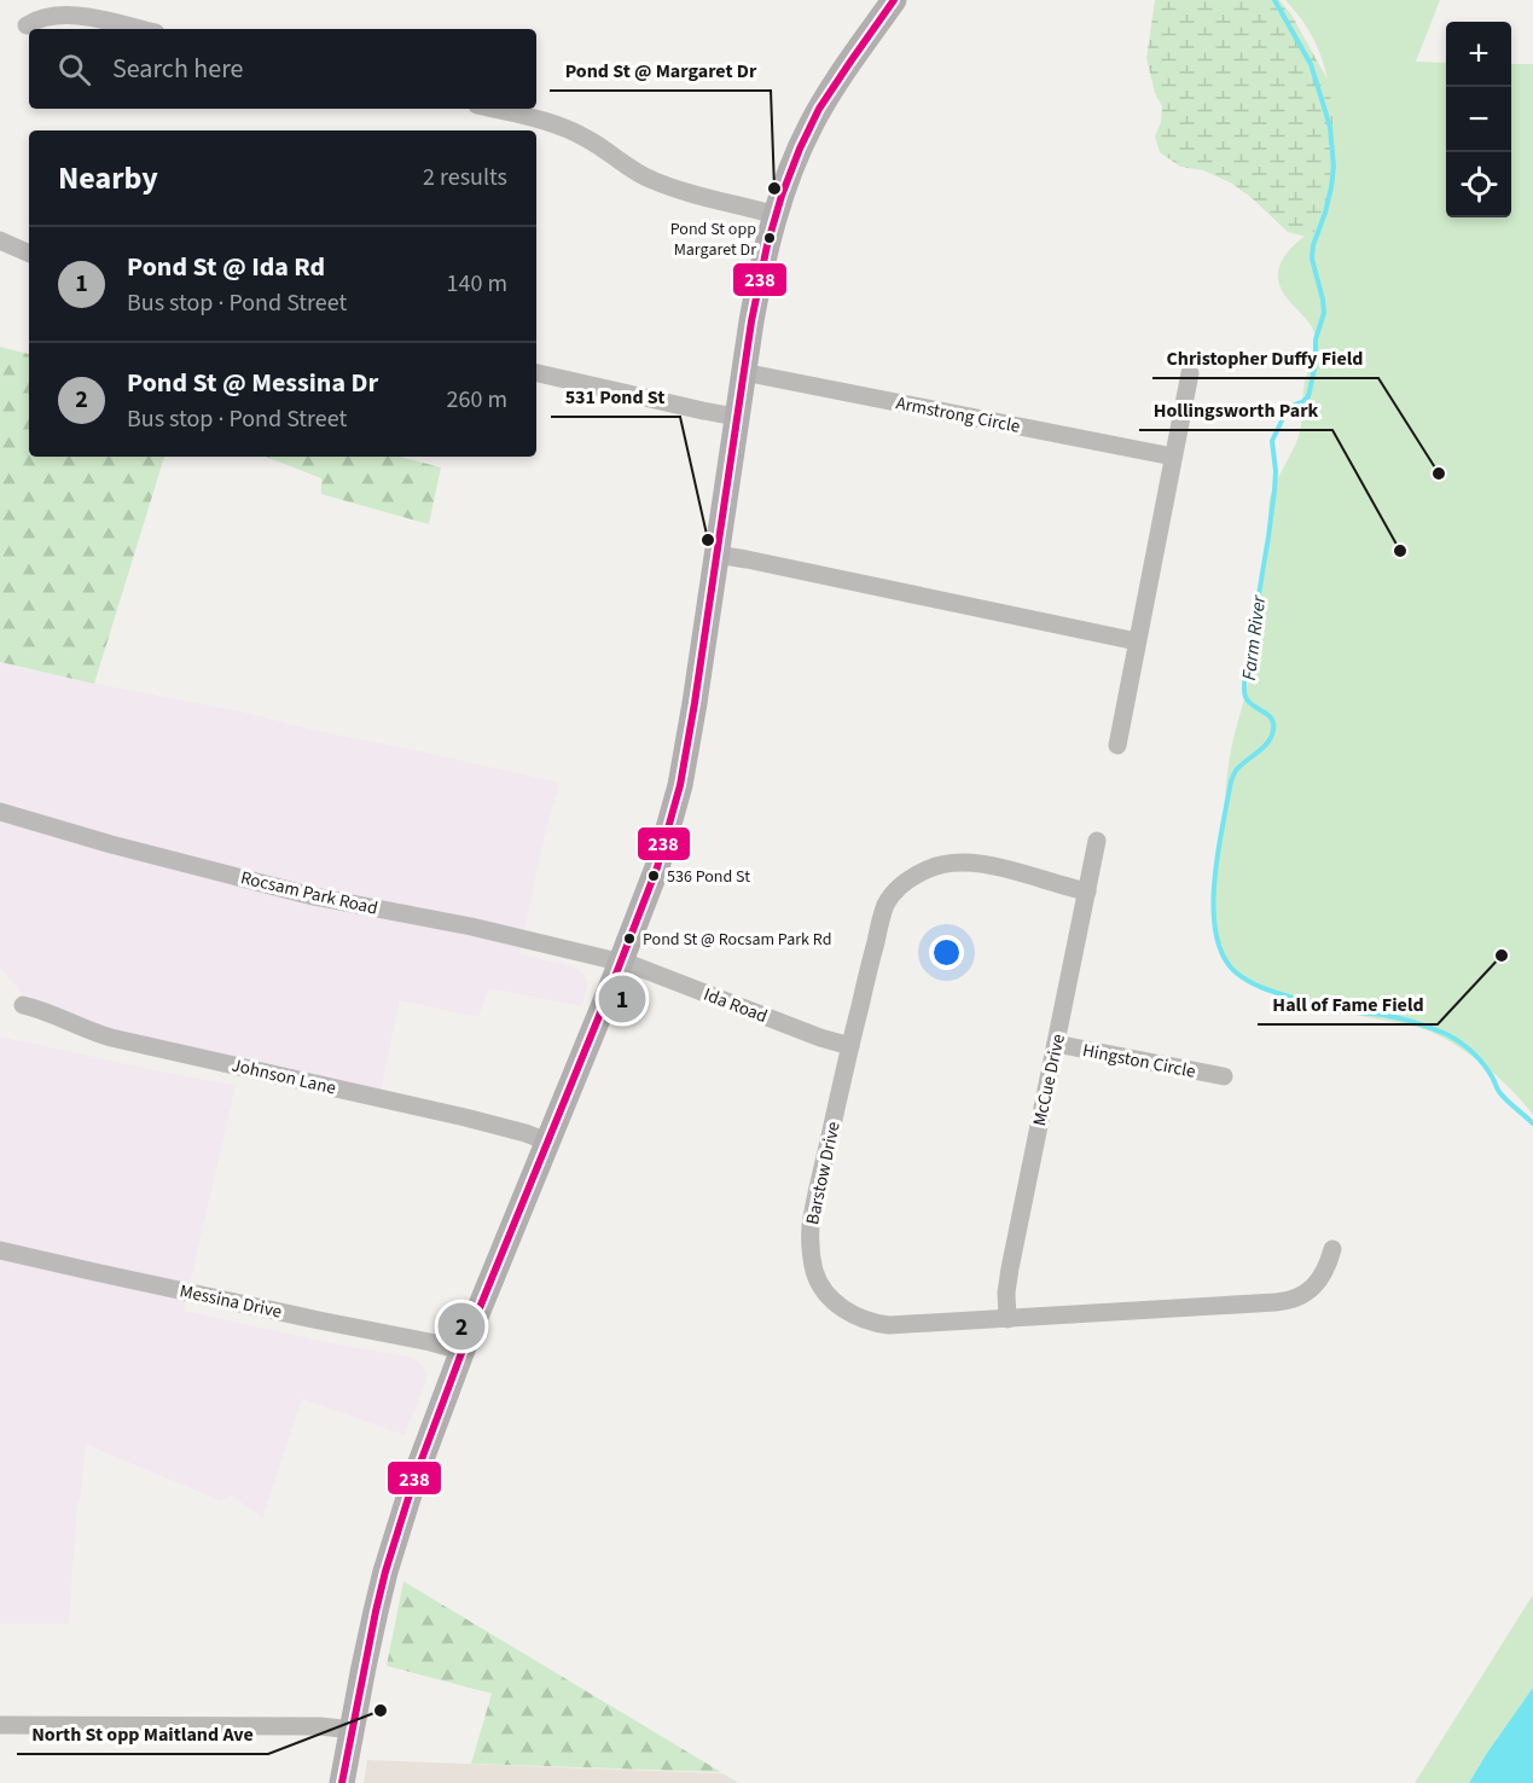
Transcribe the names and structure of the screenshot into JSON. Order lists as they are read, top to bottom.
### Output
{
  "streets": {
    "street": [
      "Armstrong Circle",
      "Rocsam Park Road",
      "Ida Road",
      "Hingston Circle",
      "Johnson Lane",
      "McCue Drive",
      "Barstow Drive",
      "Messina Drive"
    ]
  },
  "crossings": [
    ["Rocsam Park Road", "Ida Road"],
    ["Ida Road", "Barstow Drive"],
    ["Hingston Circle", "McCue Drive"],
    ["McCue Drive", "Barstow Drive"]
  ],
  "water": ["Farm River"],
  "places": [
    "Pond St @ Margaret Dr",
    "Pond St opp Margaret Dr",
    "Christopher Duffy Field",
    "531 Pond St",
    "Hollingsworth Park",
    "536 Pond St",
    "Pond St @ Rocsam Park Rd",
    "Hall of Fame Field",
    "North St opp Maitland Ave"
  ],
  "lines": ["transit line 238"],
  "page": {
    "map_buttons": ["+", "−"],
    "search": "Search here",
    "heading": ["Nearby", "2 results"],
    "list": [
      {
        "mark": "1",
        "name": "Pond St @ Ida Rd",
        "note": "Bus stop · Pond Street",
        "value": "140 m"
      },
      {
        "mark": "2",
        "name": "Pond St @ Messina Dr",
        "note": "Bus stop · Pond Street",
        "value": "260 m"
      }
    ],
    "pins": ["1", "2"]
  }
}
